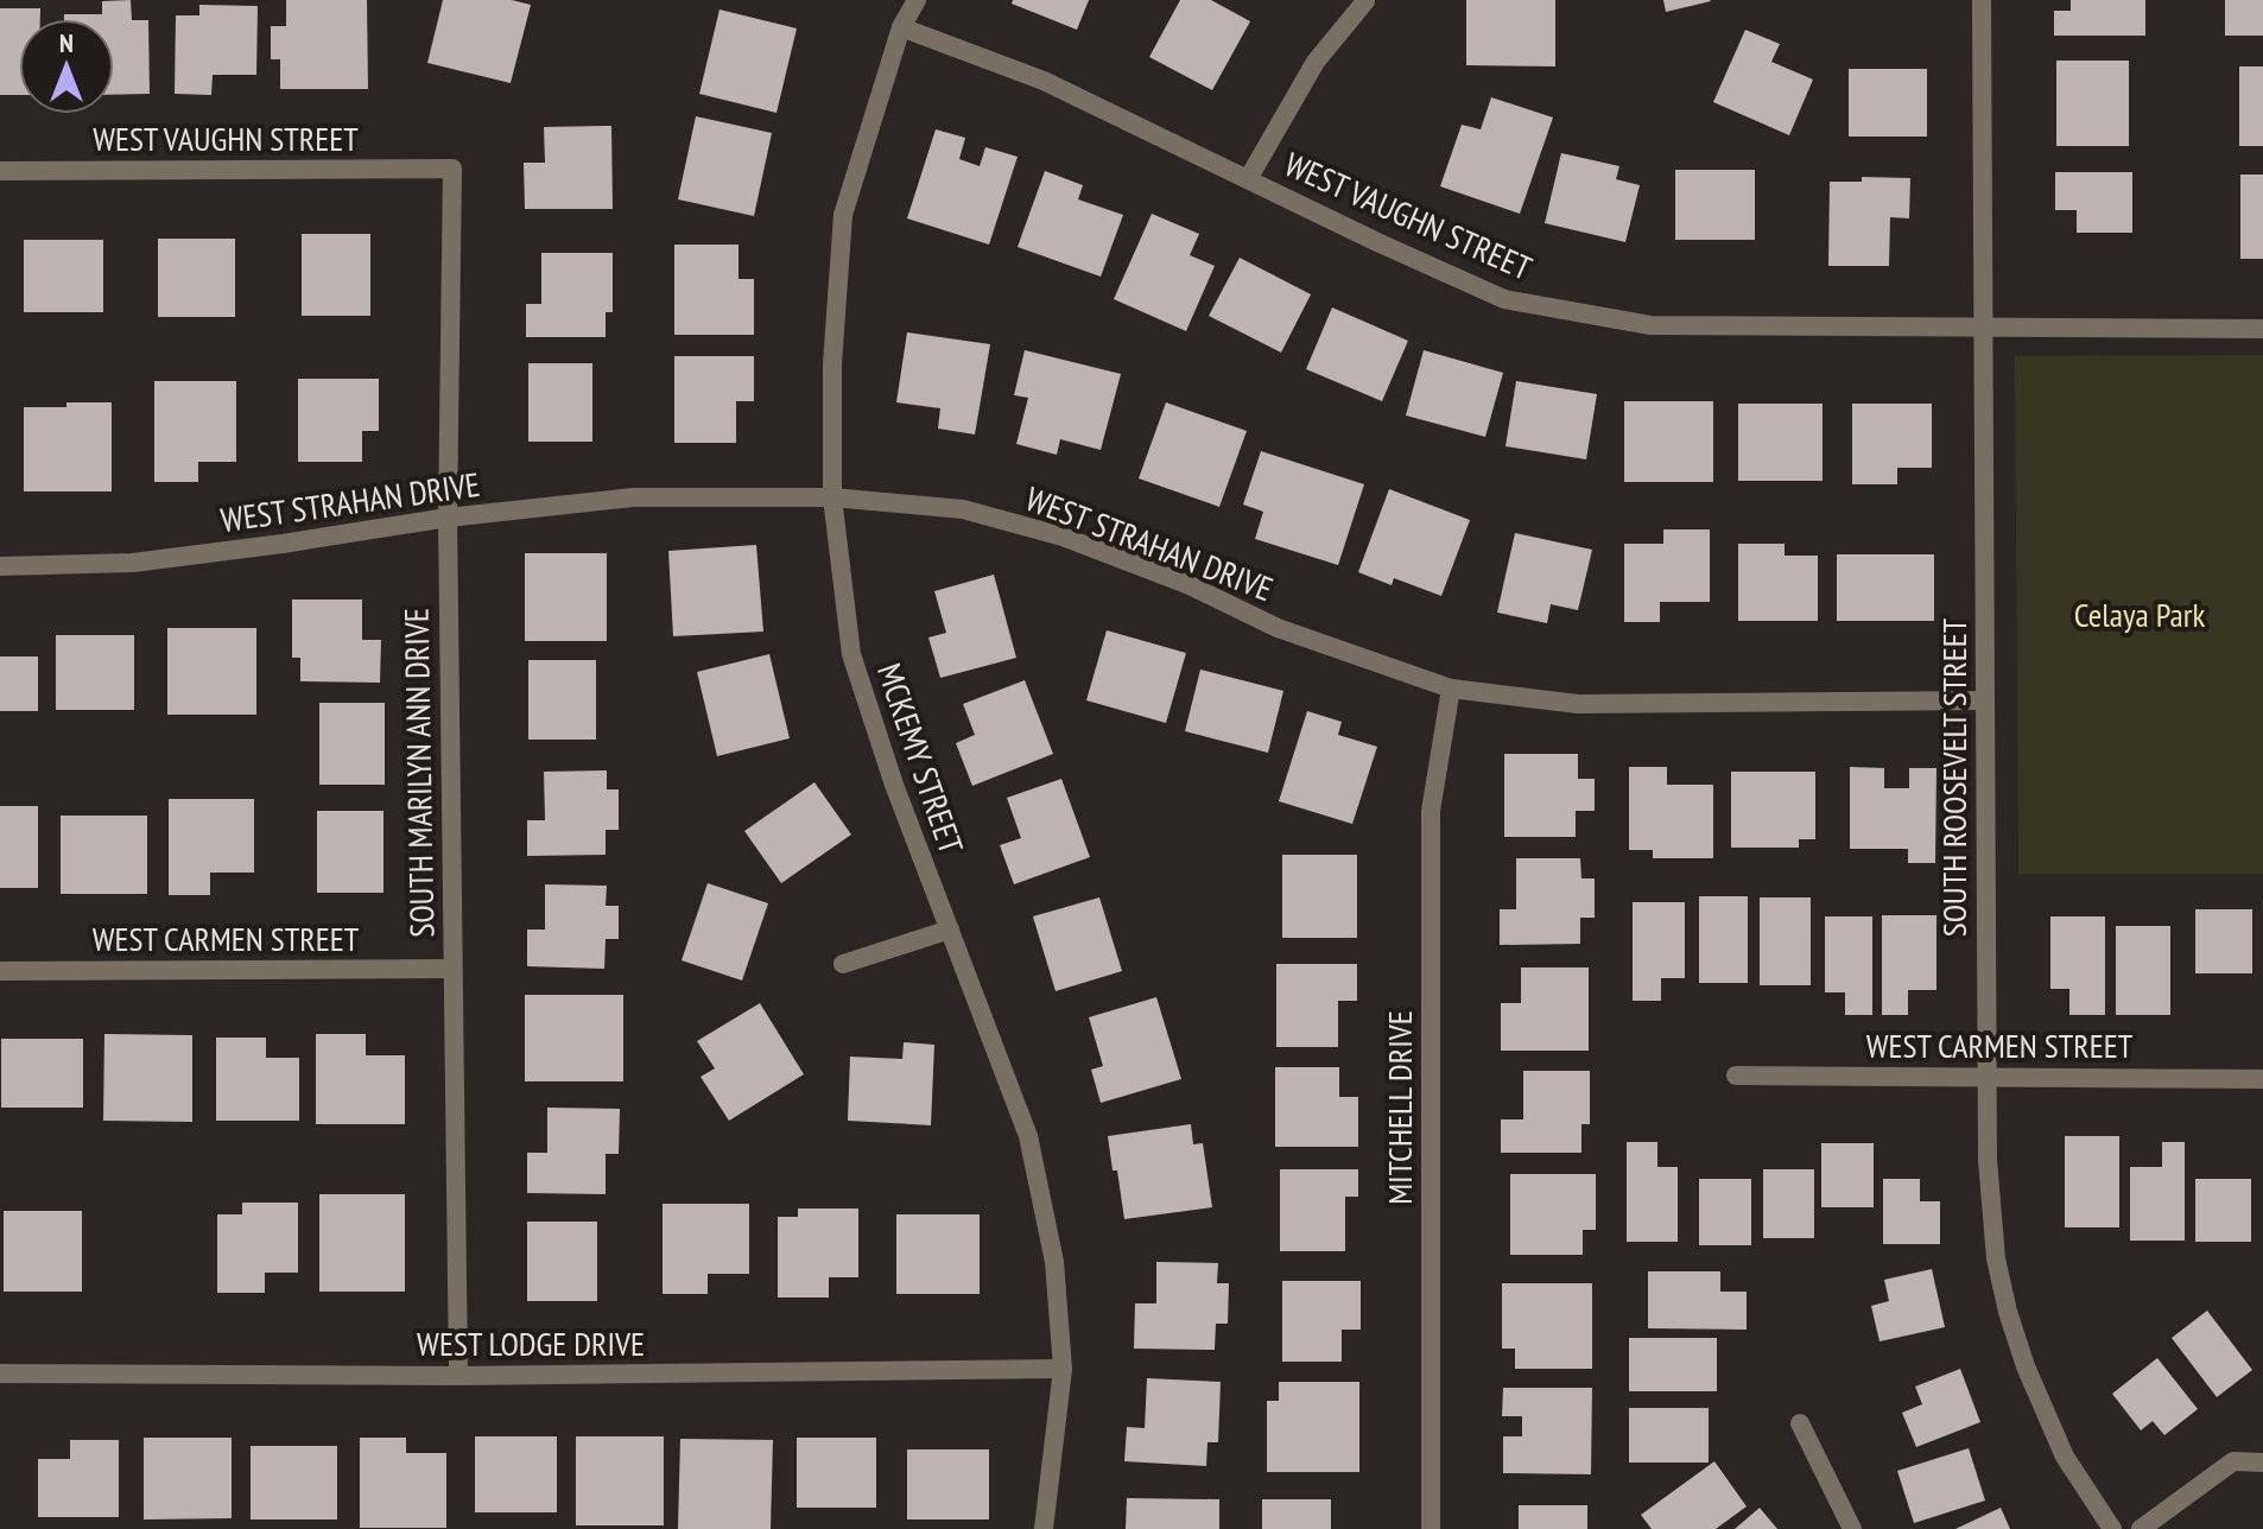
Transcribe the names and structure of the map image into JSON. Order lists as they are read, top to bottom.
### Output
{
  "streets": {
    "street": [
      "WEST VAUGHN STREET",
      "WEST STRAHAN DRIVE",
      "MCKEMY STREET",
      "SOUTH MARILYN ANN DRIVE",
      "SOUTH ROOSEVELT STREET",
      "WEST CARMEN STREET",
      "MITCHELL DRIVE",
      "WEST LODGE DRIVE"
    ]
  },
  "crossings": [
    ["WEST VAUGHN STREET", "MCKEMY STREET"],
    ["WEST VAUGHN STREET", "SOUTH MARILYN ANN DRIVE"],
    ["WEST VAUGHN STREET", "SOUTH ROOSEVELT STREET"],
    ["WEST STRAHAN DRIVE", "MCKEMY STREET"],
    ["WEST STRAHAN DRIVE", "SOUTH MARILYN ANN DRIVE"],
    ["WEST STRAHAN DRIVE", "SOUTH ROOSEVELT STREET"],
    ["WEST STRAHAN DRIVE", "MITCHELL DRIVE"],
    ["MCKEMY STREET", "WEST LODGE DRIVE"],
    ["SOUTH MARILYN ANN DRIVE", "WEST CARMEN STREET"],
    ["SOUTH MARILYN ANN DRIVE", "WEST LODGE DRIVE"],
    ["SOUTH ROOSEVELT STREET", "WEST CARMEN STREET"]
  ],
  "parks": ["Celaya Park"],
  "north": "top"
}
